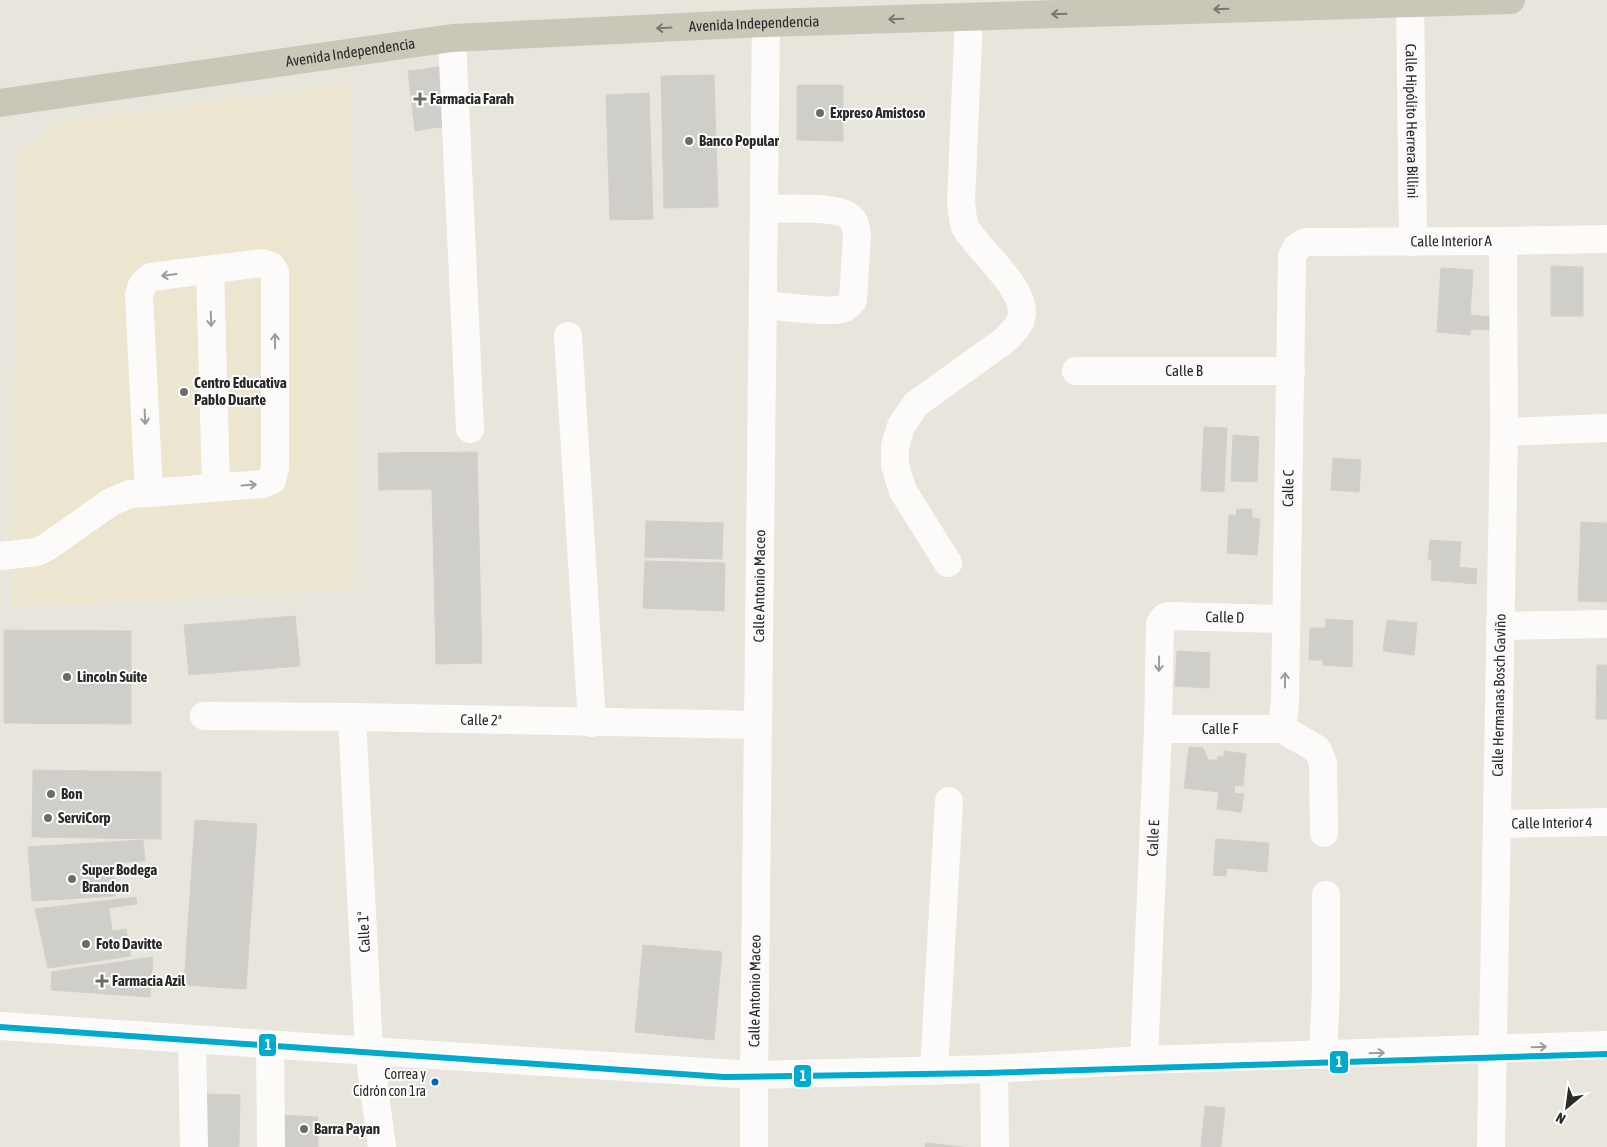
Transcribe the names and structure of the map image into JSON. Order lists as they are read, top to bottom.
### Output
{
  "streets": {
    "main road": ["Avenida Independencia"],
    "street": [
      "Calle Hipólito Herrera Billini",
      "Calle Interior A",
      "Calle B",
      "Calle C",
      "Calle Antonio Maceo",
      "Calle D",
      "Calle Hermanas Bosch Gaviño",
      "Calle 2ª",
      "Calle F",
      "Calle Interior 4",
      "Calle E",
      "Calle 1ª"
    ]
  },
  "crossings": [
    ["Avenida Independencia", "Calle Hipólito Herrera Billini"],
    ["Avenida Independencia", "Calle Antonio Maceo"],
    ["Calle Hipólito Herrera Billini", "Calle Interior A"],
    ["Calle Interior A", "Calle C"],
    ["Calle Interior A", "Calle Hermanas Bosch Gaviño"],
    ["Calle B", "Calle C"],
    ["Calle C", "Calle D"],
    ["Calle C", "Calle F"],
    ["Calle Antonio Maceo", "Calle 2ª"],
    ["Calle D", "Calle E"],
    ["Calle Hermanas Bosch Gaviño", "Calle Interior 4"],
    ["Calle 2ª", "Calle 1ª"],
    ["Calle F", "Calle E"]
  ],
  "one_way": ["Avenida Independencia"],
  "places": {
    "health": ["Farmacia Farah", "Farmacia Azil"],
    "other": [
      "Expreso Amistoso",
      "Banco Popular",
      "Centro Educativa Pablo Duarte",
      "Lincoln Suite",
      "Bon",
      "ServiCorp",
      "Super Bodega Brandon",
      "Foto Davitte",
      "Correa y Cidrón con 1ra",
      "Barra Payan"
    ]
  },
  "lines": ["transit line 1"],
  "north": "bottom left"
}
